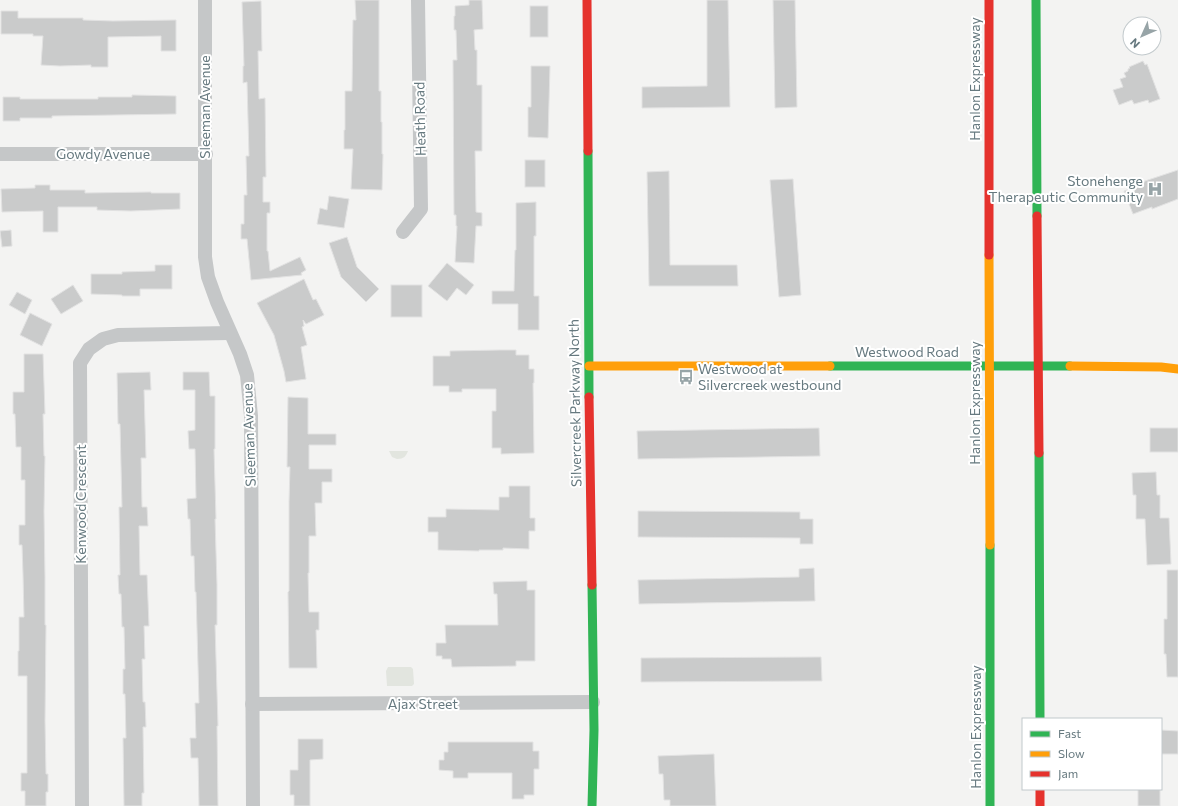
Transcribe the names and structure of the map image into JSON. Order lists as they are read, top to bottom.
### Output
{
  "streets": {
    "main road": ["Hanlon Expressway", "Westwood Road", "Silvercreek Parkway North"],
    "street": [
      "Sleeman Avenue",
      "Heath Road",
      "Gowdy Avenue",
      "Kenwood Crescent",
      "Ajax Street"
    ]
  },
  "crossings": [
    ["Sleeman Avenue", "Gowdy Avenue"],
    ["Sleeman Avenue", "Kenwood Crescent"],
    ["Sleeman Avenue", "Ajax Street"],
    ["Westwood Road", "Silvercreek Parkway North"],
    ["Silvercreek Parkway North", "Ajax Street"]
  ],
  "places": {
    "hospital": ["Stonehenge Therapeutic Community"],
    "bus stop": ["Westwood at Silvercreek westbound"]
  },
  "legend": ["Fast", "Slow", "Jam"],
  "north": "bottom left"
}
